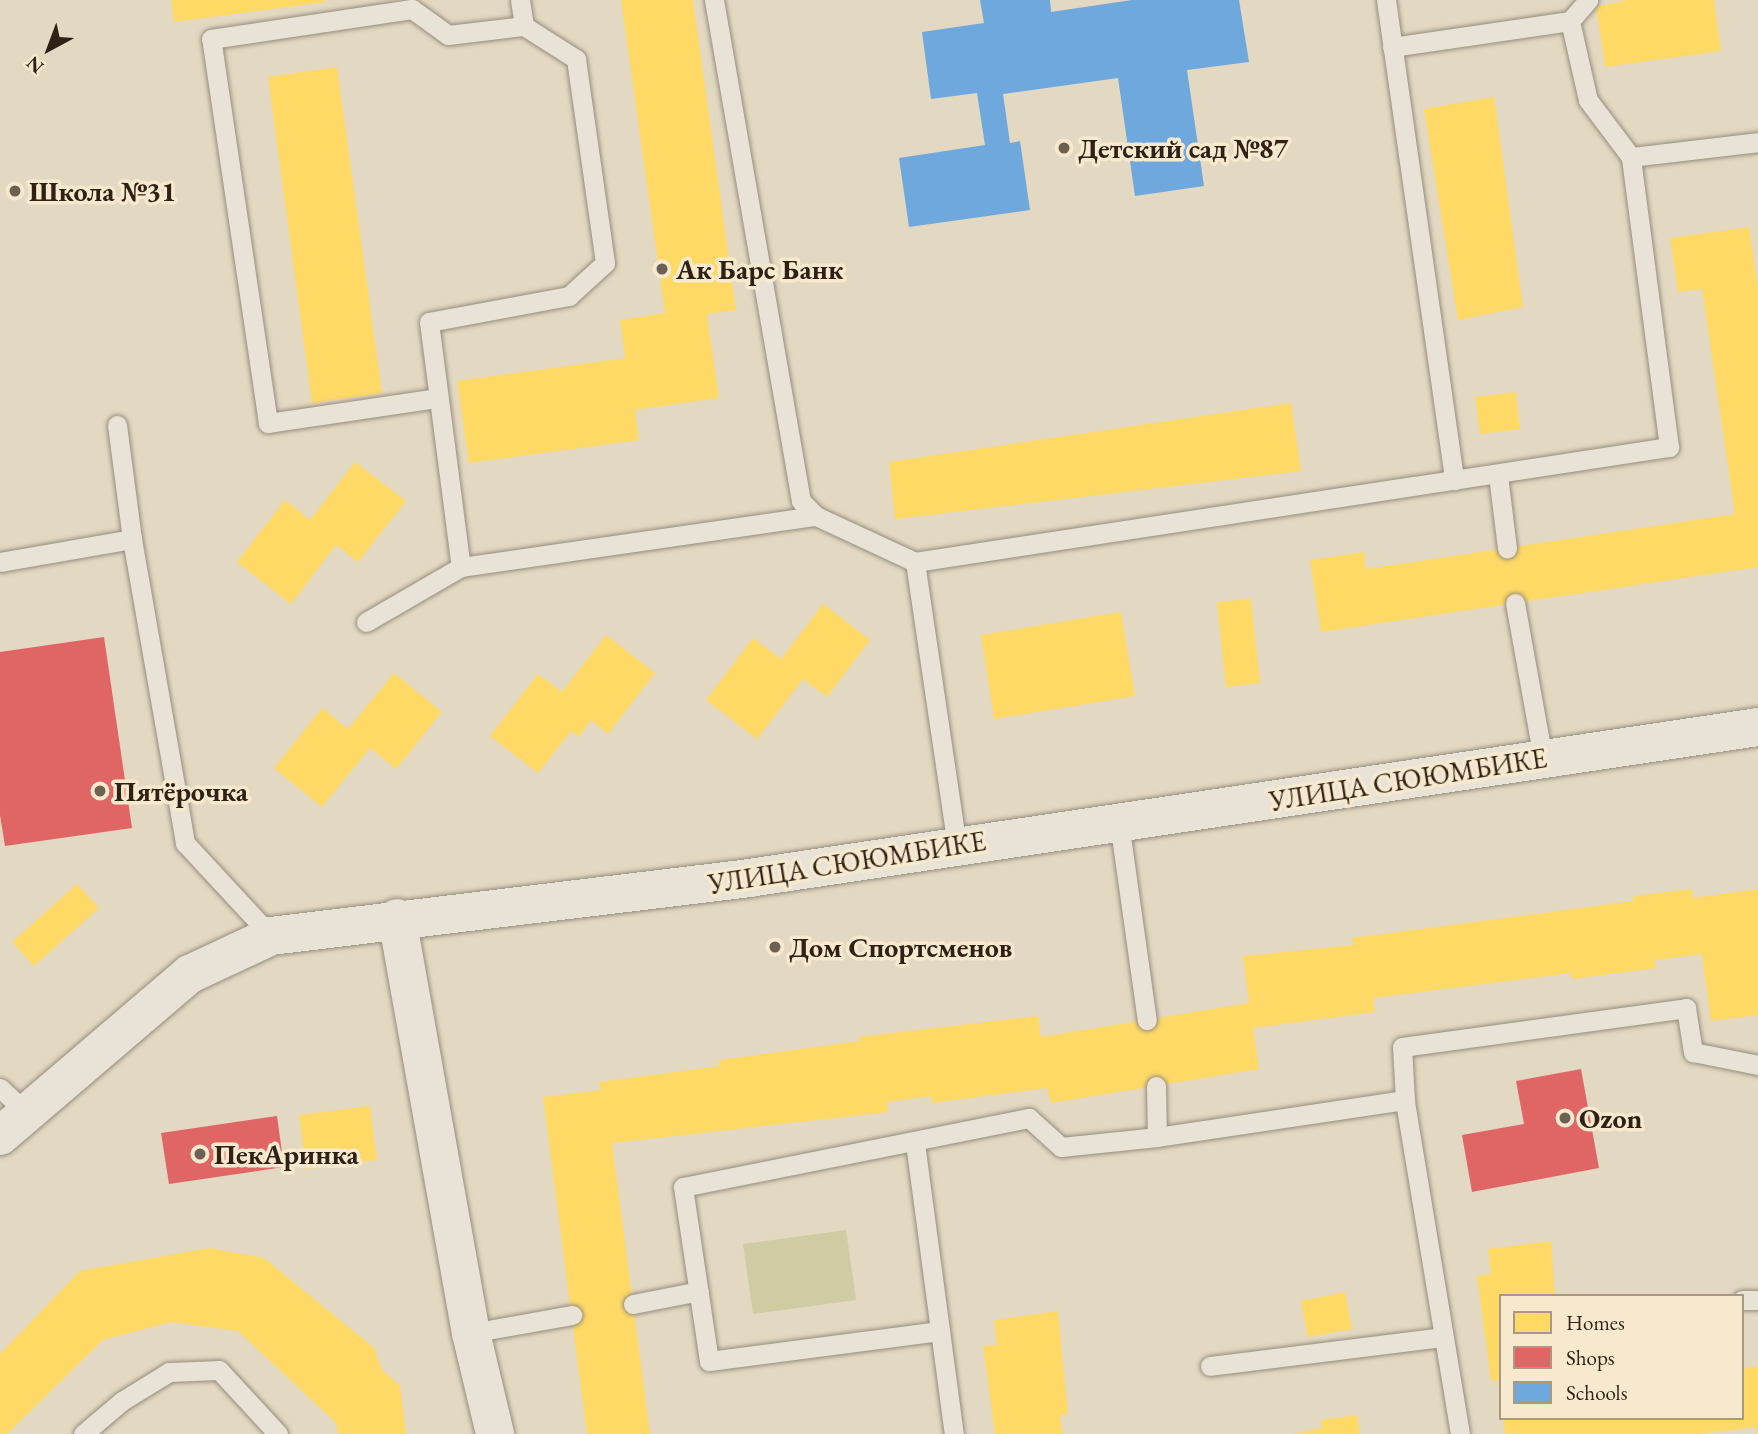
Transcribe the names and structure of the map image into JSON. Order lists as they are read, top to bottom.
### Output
{
  "streets": {
    "street": ["УЛИЦА СЮЮМБИКЕ"]
  },
  "places": [
    "Детский сад №87",
    "Школа №31",
    "Ак Барс Банк",
    "Пятёрочка",
    "Дом Спортсменов",
    "Ozon",
    "ПекАринка"
  ],
  "legend": ["Homes", "Shops", "Schools"],
  "north": "bottom left"
}
